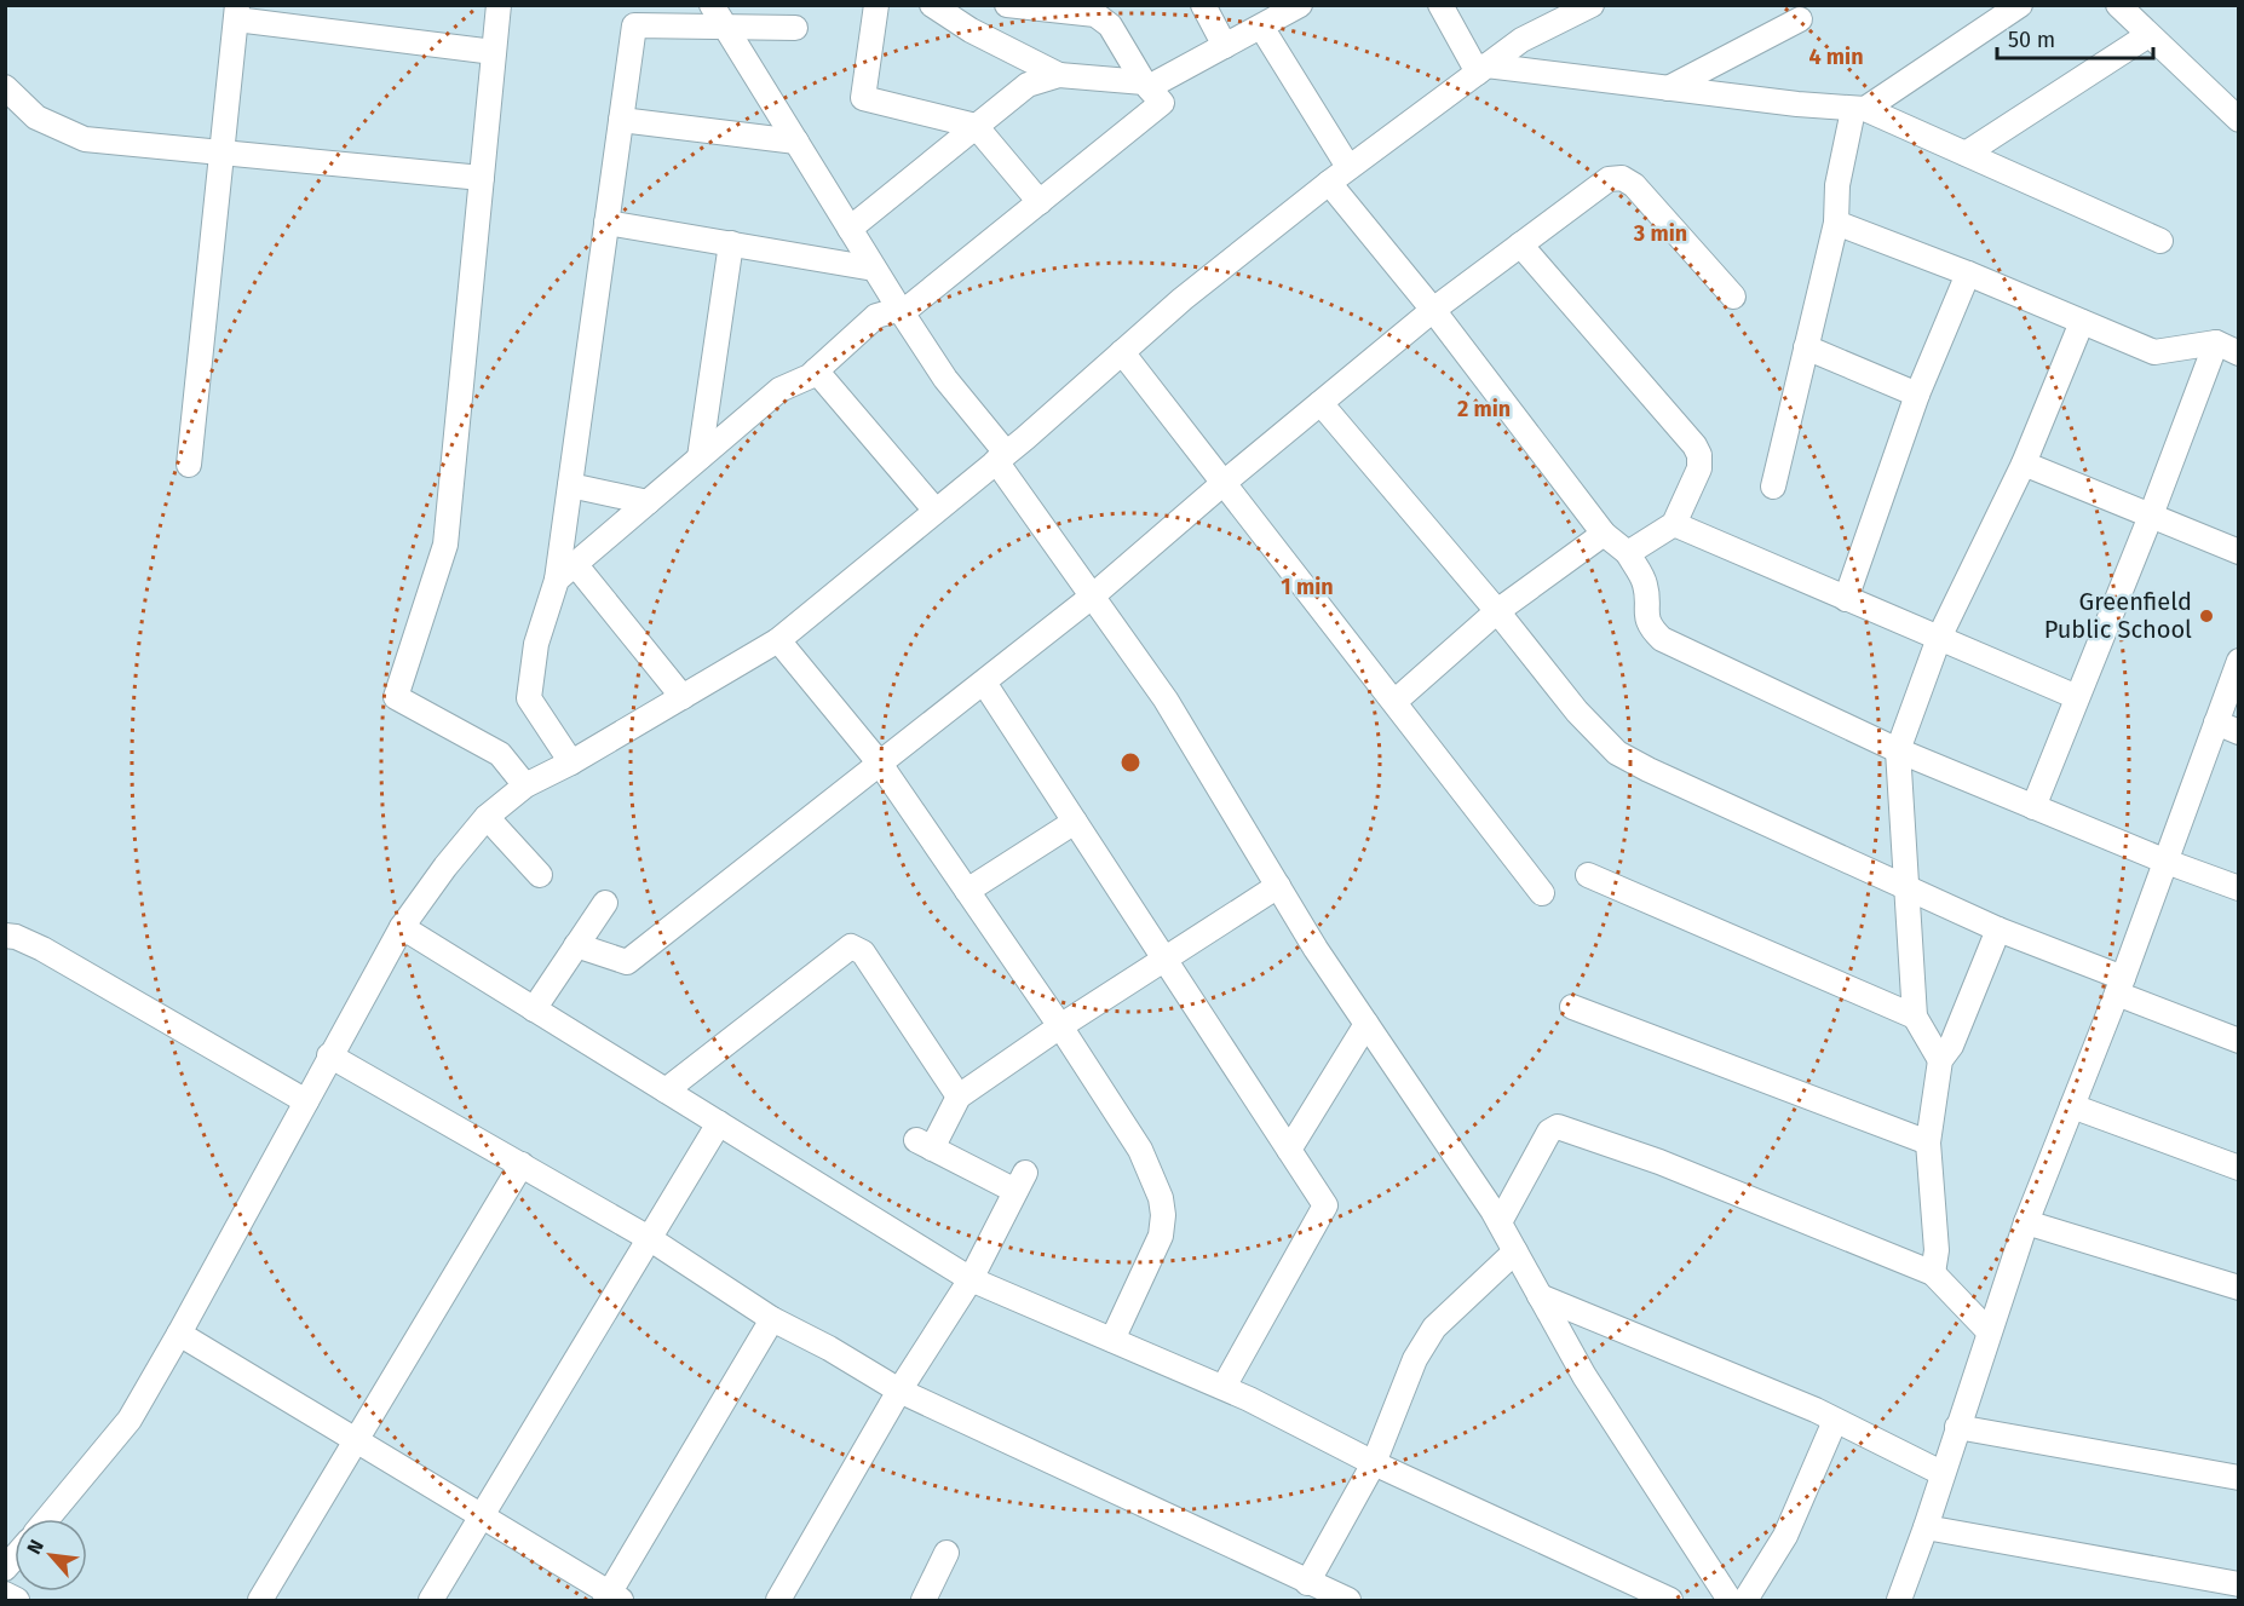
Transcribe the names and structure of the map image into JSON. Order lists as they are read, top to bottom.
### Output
{
  "places": ["Greenfield Public School"],
  "scale_bar": "50 m",
  "north": "top left",
  "rings": [
    "4 min",
    "3 min",
    "2 min",
    "1 min"
  ]
}
